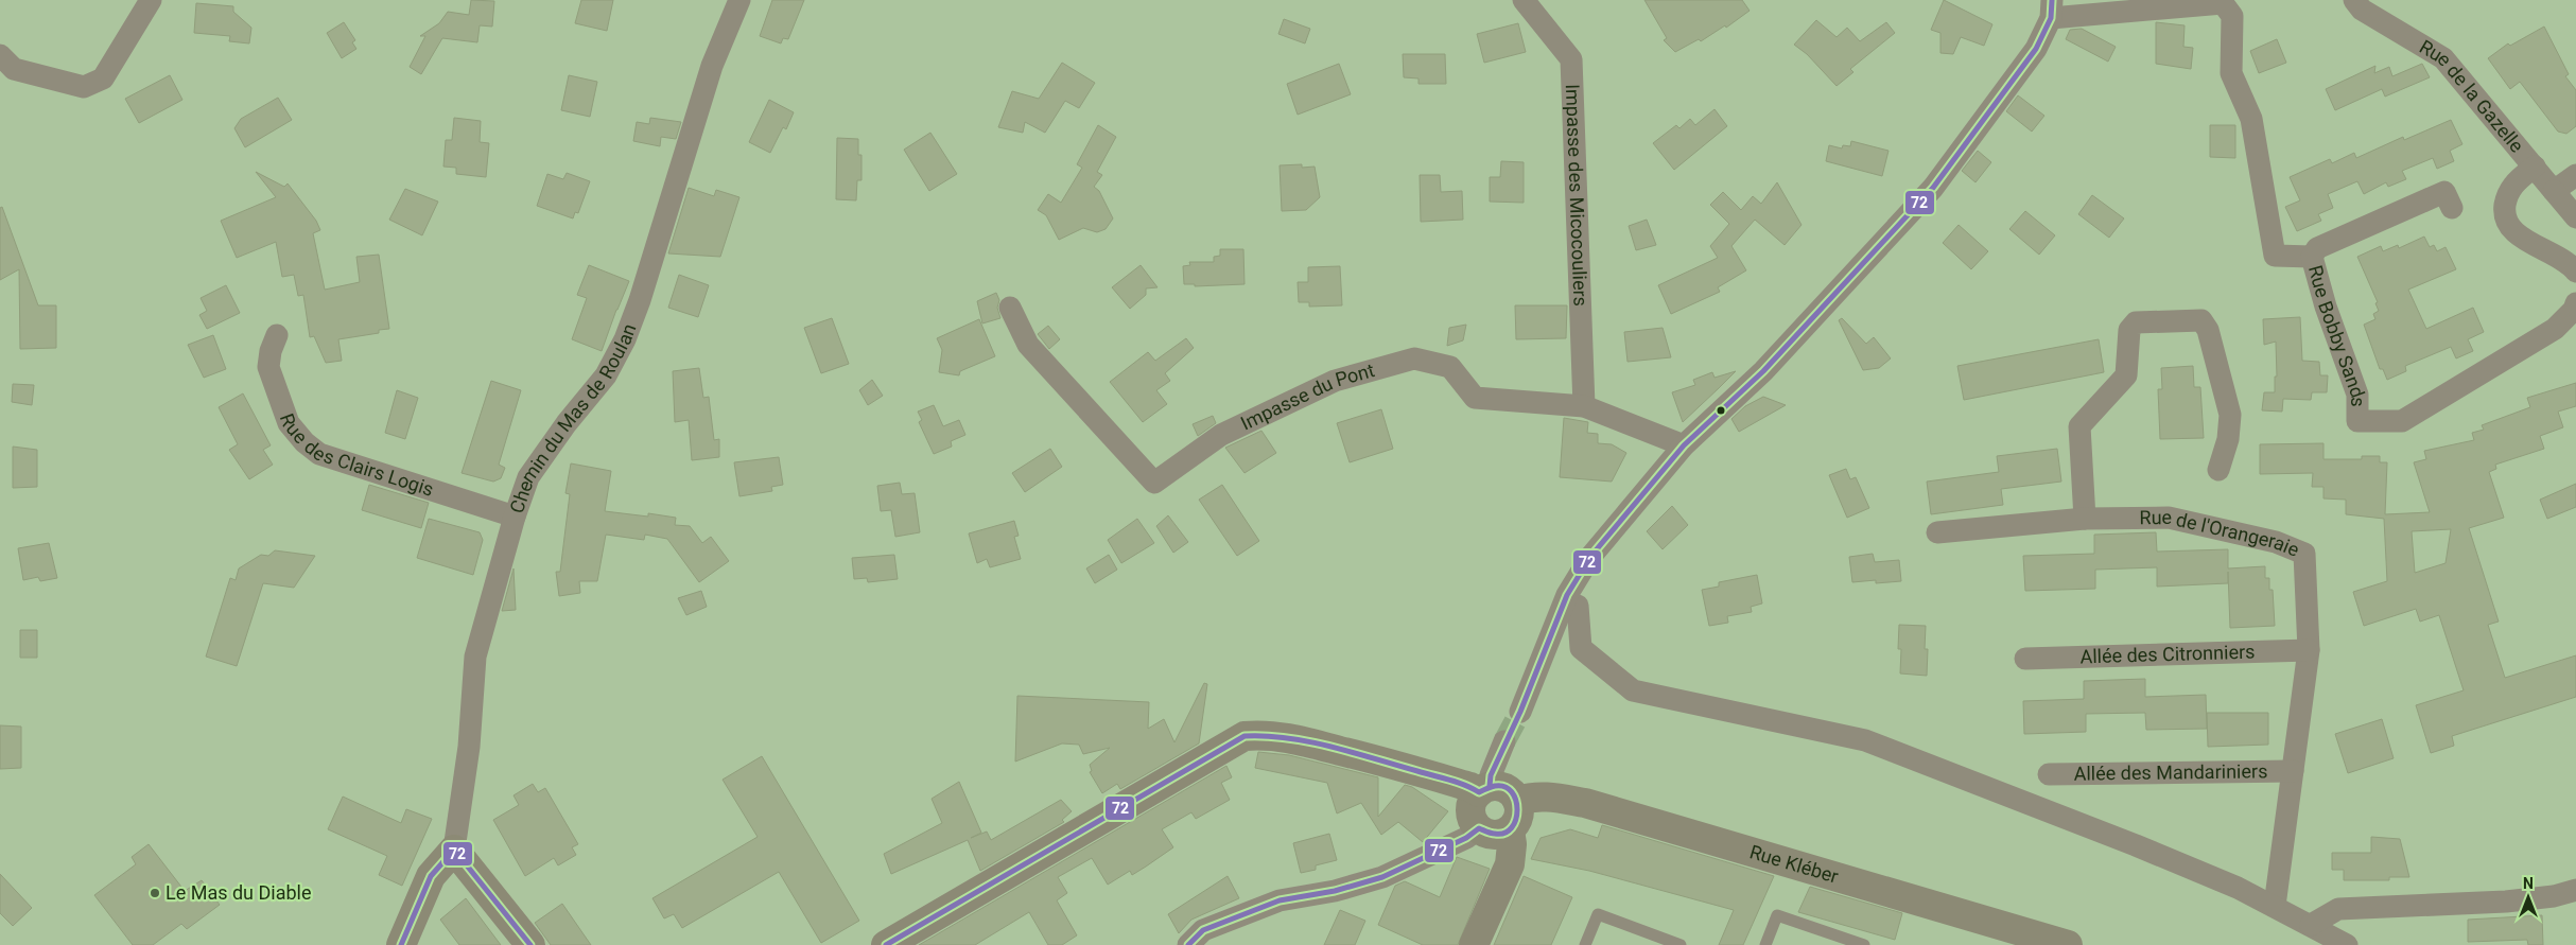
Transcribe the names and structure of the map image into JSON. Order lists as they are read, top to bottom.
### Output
{
  "streets": {
    "street": [
      "Rue de la Gazelle",
      "Impasse des Micocouliers",
      "Rue Bobby Sands",
      "Impasse du Pont",
      "Chemin du Mas de Roulan",
      "Rue des Clairs Logis",
      "Rue de l'Orangeraie",
      "Allée des Citronniers",
      "Allée des Mandariniers",
      "Rue Kléber"
    ]
  },
  "crossings": [
    ["Impasse des Micocouliers", "Impasse du Pont"],
    ["Chemin du Mas de Roulan", "Rue des Clairs Logis"],
    ["Rue de l'Orangeraie", "Allée des Citronniers"],
    ["Rue de l'Orangeraie", "Allée des Mandariniers"]
  ],
  "places": ["Le Mas du Diable"],
  "lines": ["transit line 72"],
  "north": "top"
}
